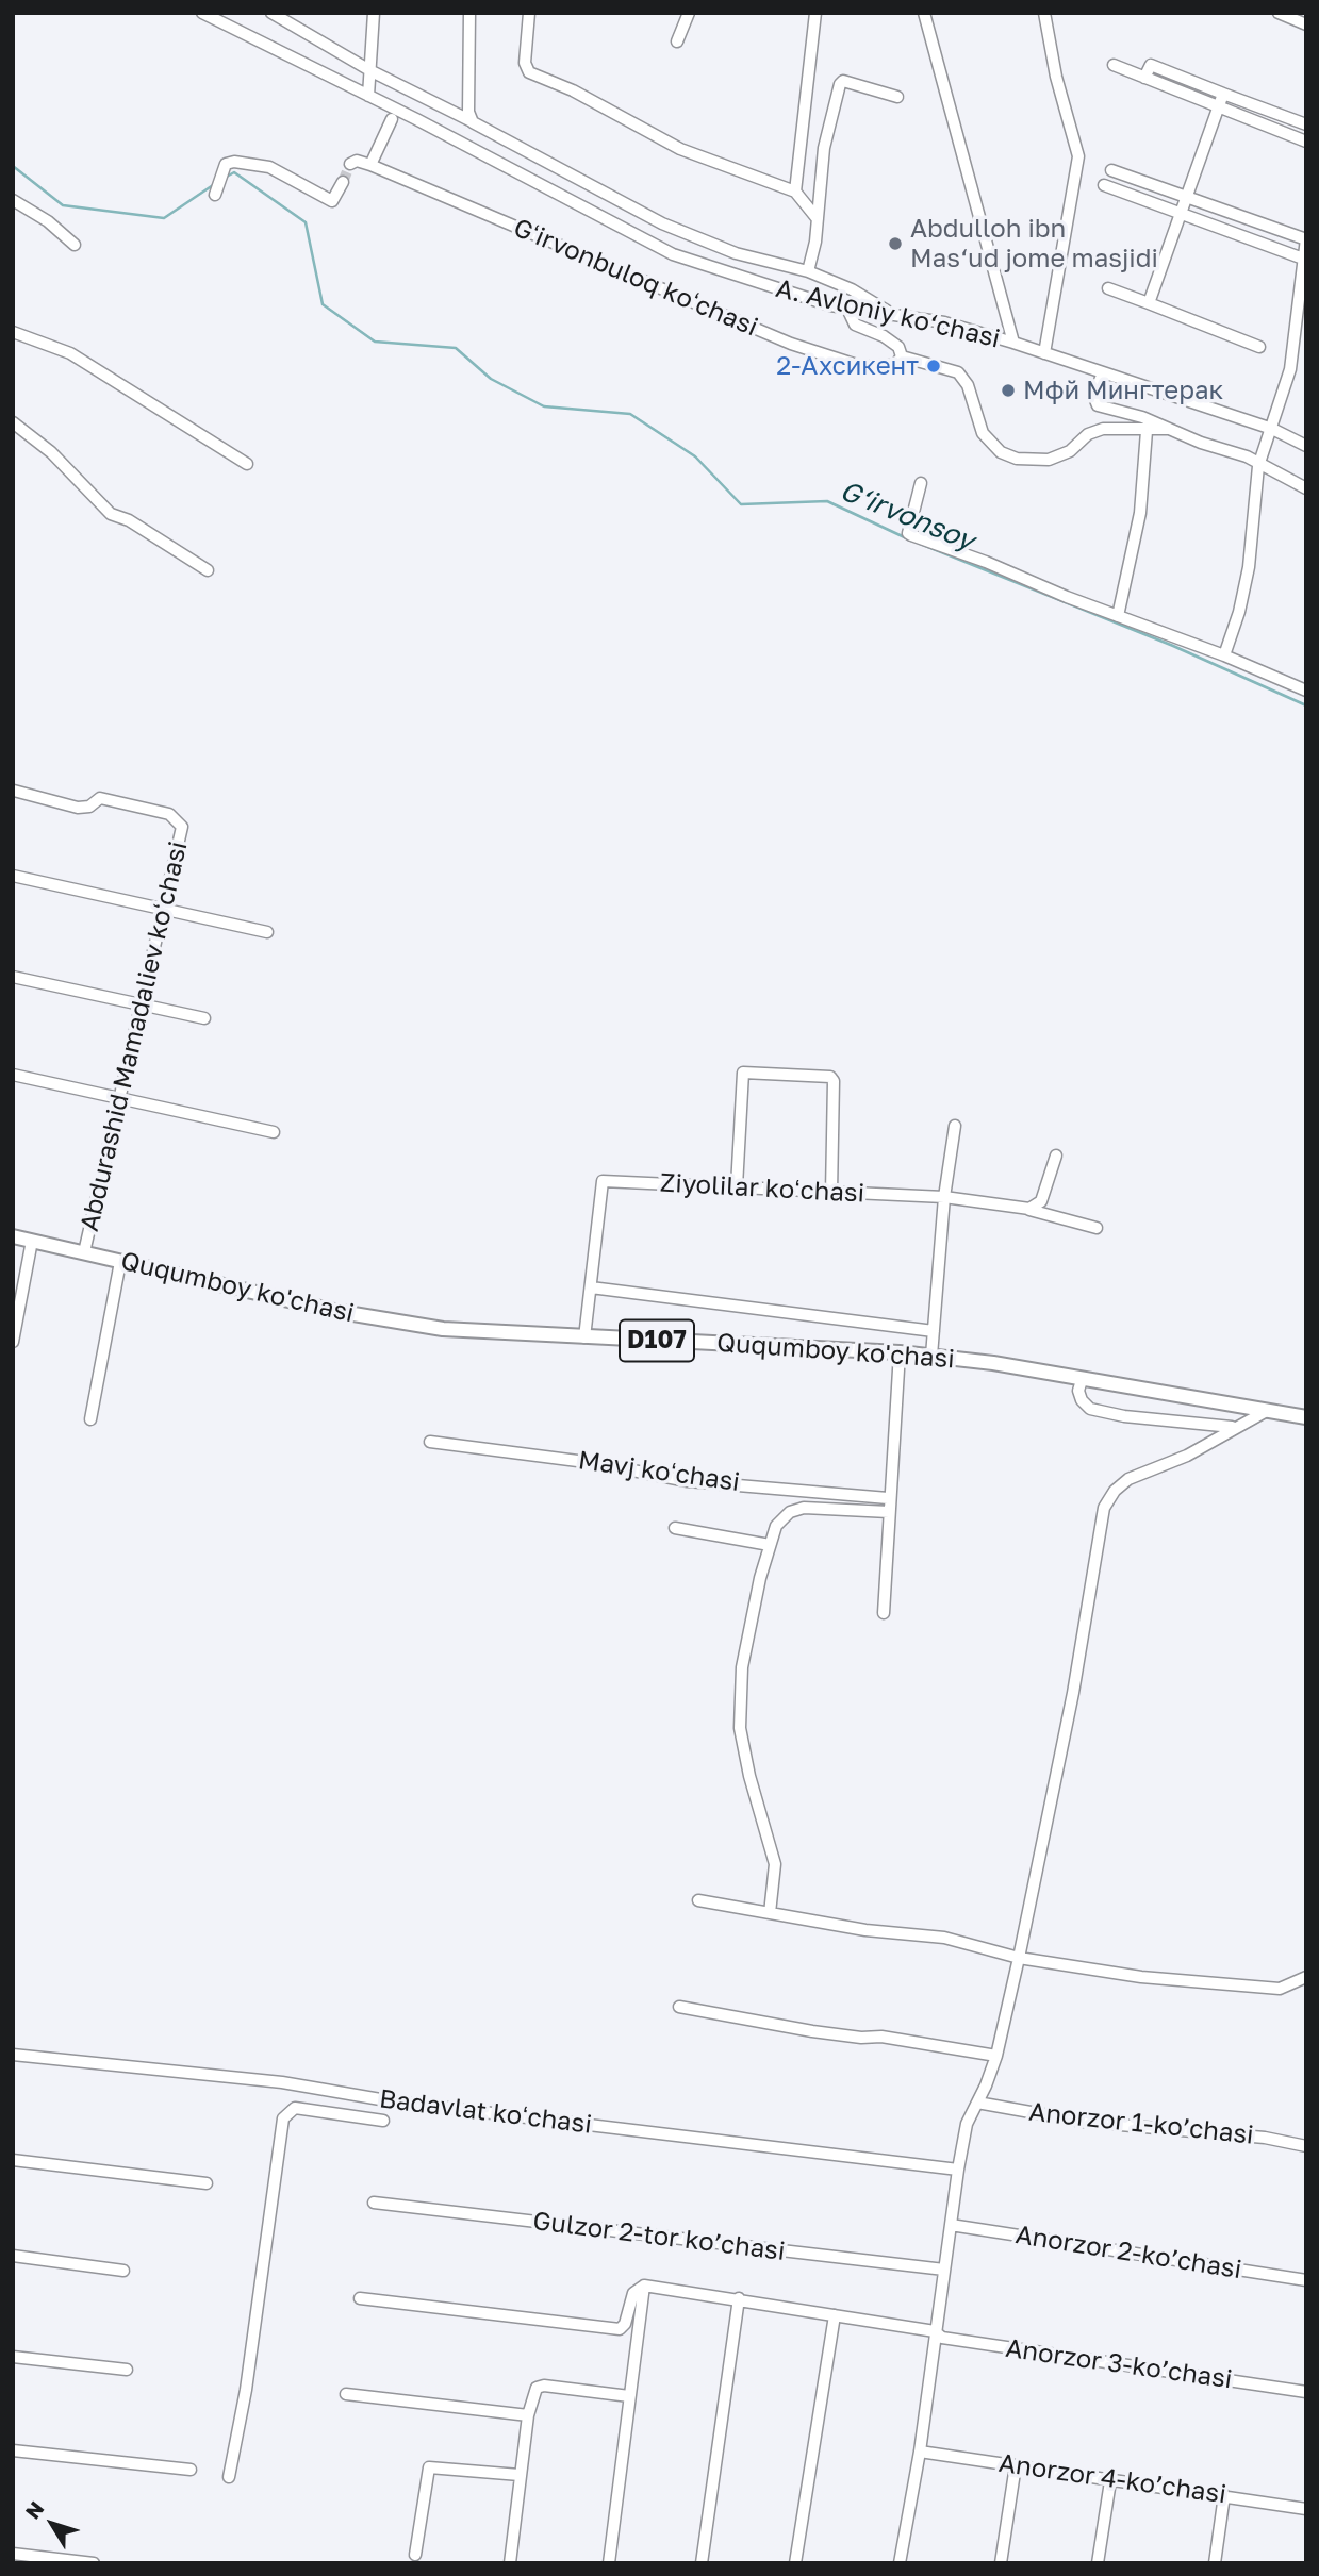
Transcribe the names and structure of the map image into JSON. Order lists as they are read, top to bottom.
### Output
{
  "streets": {
    "main road": ["Ququmboy ko'chasi", "D107"],
    "street": [
      "Gʻirvonbuloq koʻchasi",
      "A. Avloniy ko‘chasi",
      "Abdurashid Mamadaliev koʻchasi",
      "Ziyolilar koʻchasi",
      "Mavj koʻchasi",
      "Badavlat koʻchasi",
      "Аnorzor 1-koʼchasi",
      "Gulzor 2-tor koʼchasi",
      "Аnorzor 2-koʼchasi",
      "Аnorzor 3-koʼchasi",
      "Аnorzor 4-koʼchasi"
    ]
  },
  "crossings": [
    ["Abdurashid Mamadaliev koʻchasi", "Ququmboy ko'chasi"]
  ],
  "water": ["G‘irvonsoy"],
  "places": ["Abdulloh ibn Mas‘ud jome masjidi", "2-Ахсикент", "Мфй Мингтерак"],
  "north": "top left"
}
